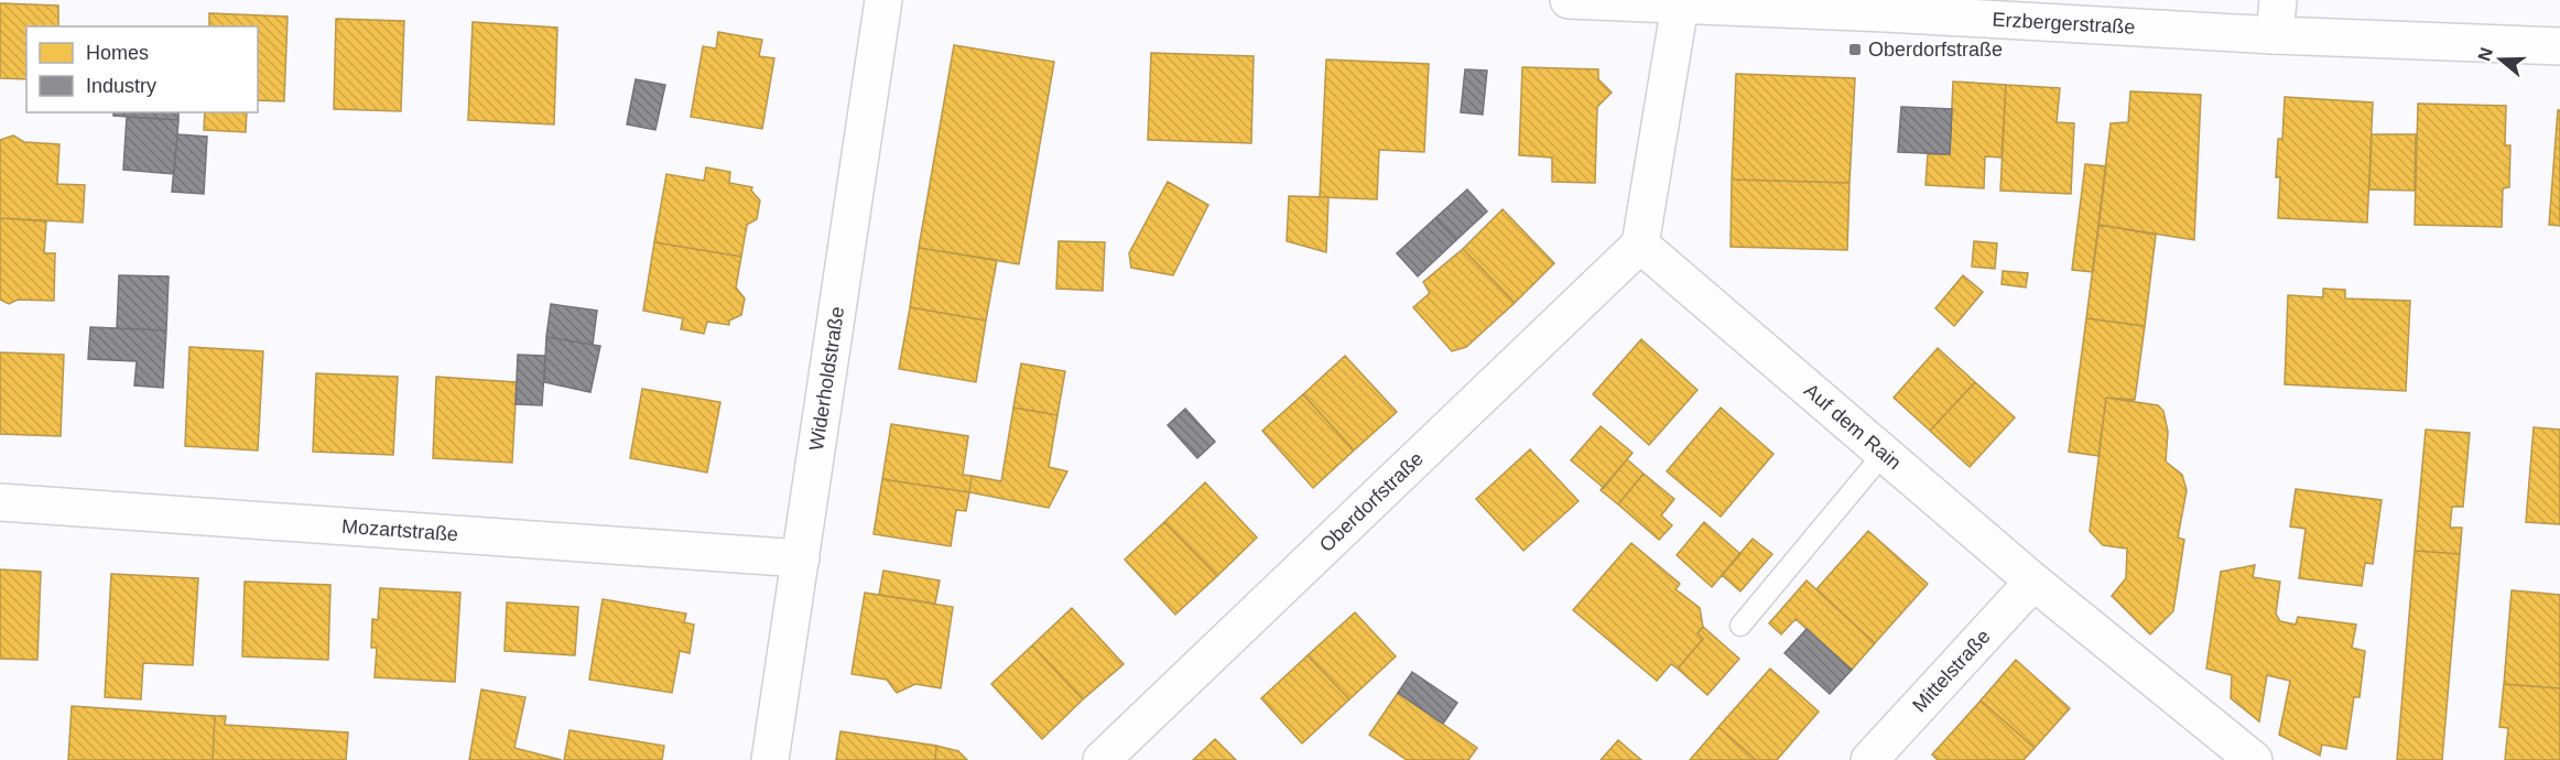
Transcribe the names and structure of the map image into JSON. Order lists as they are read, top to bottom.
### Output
{
  "streets": {
    "street": [
      "Erzbergerstraße",
      "Widerholdstraße",
      "Auf dem Rain",
      "Oberdorfstraße",
      "Mozartstraße",
      "Mittelstraße"
    ]
  },
  "crossings": [
    ["Widerholdstraße", "Mozartstraße"],
    ["Auf dem Rain", "Oberdorfstraße"],
    ["Auf dem Rain", "Mittelstraße"]
  ],
  "places": {
    "transit": ["Oberdorfstraße"]
  },
  "legend": ["Homes", "Industry"],
  "north": "left"
}
